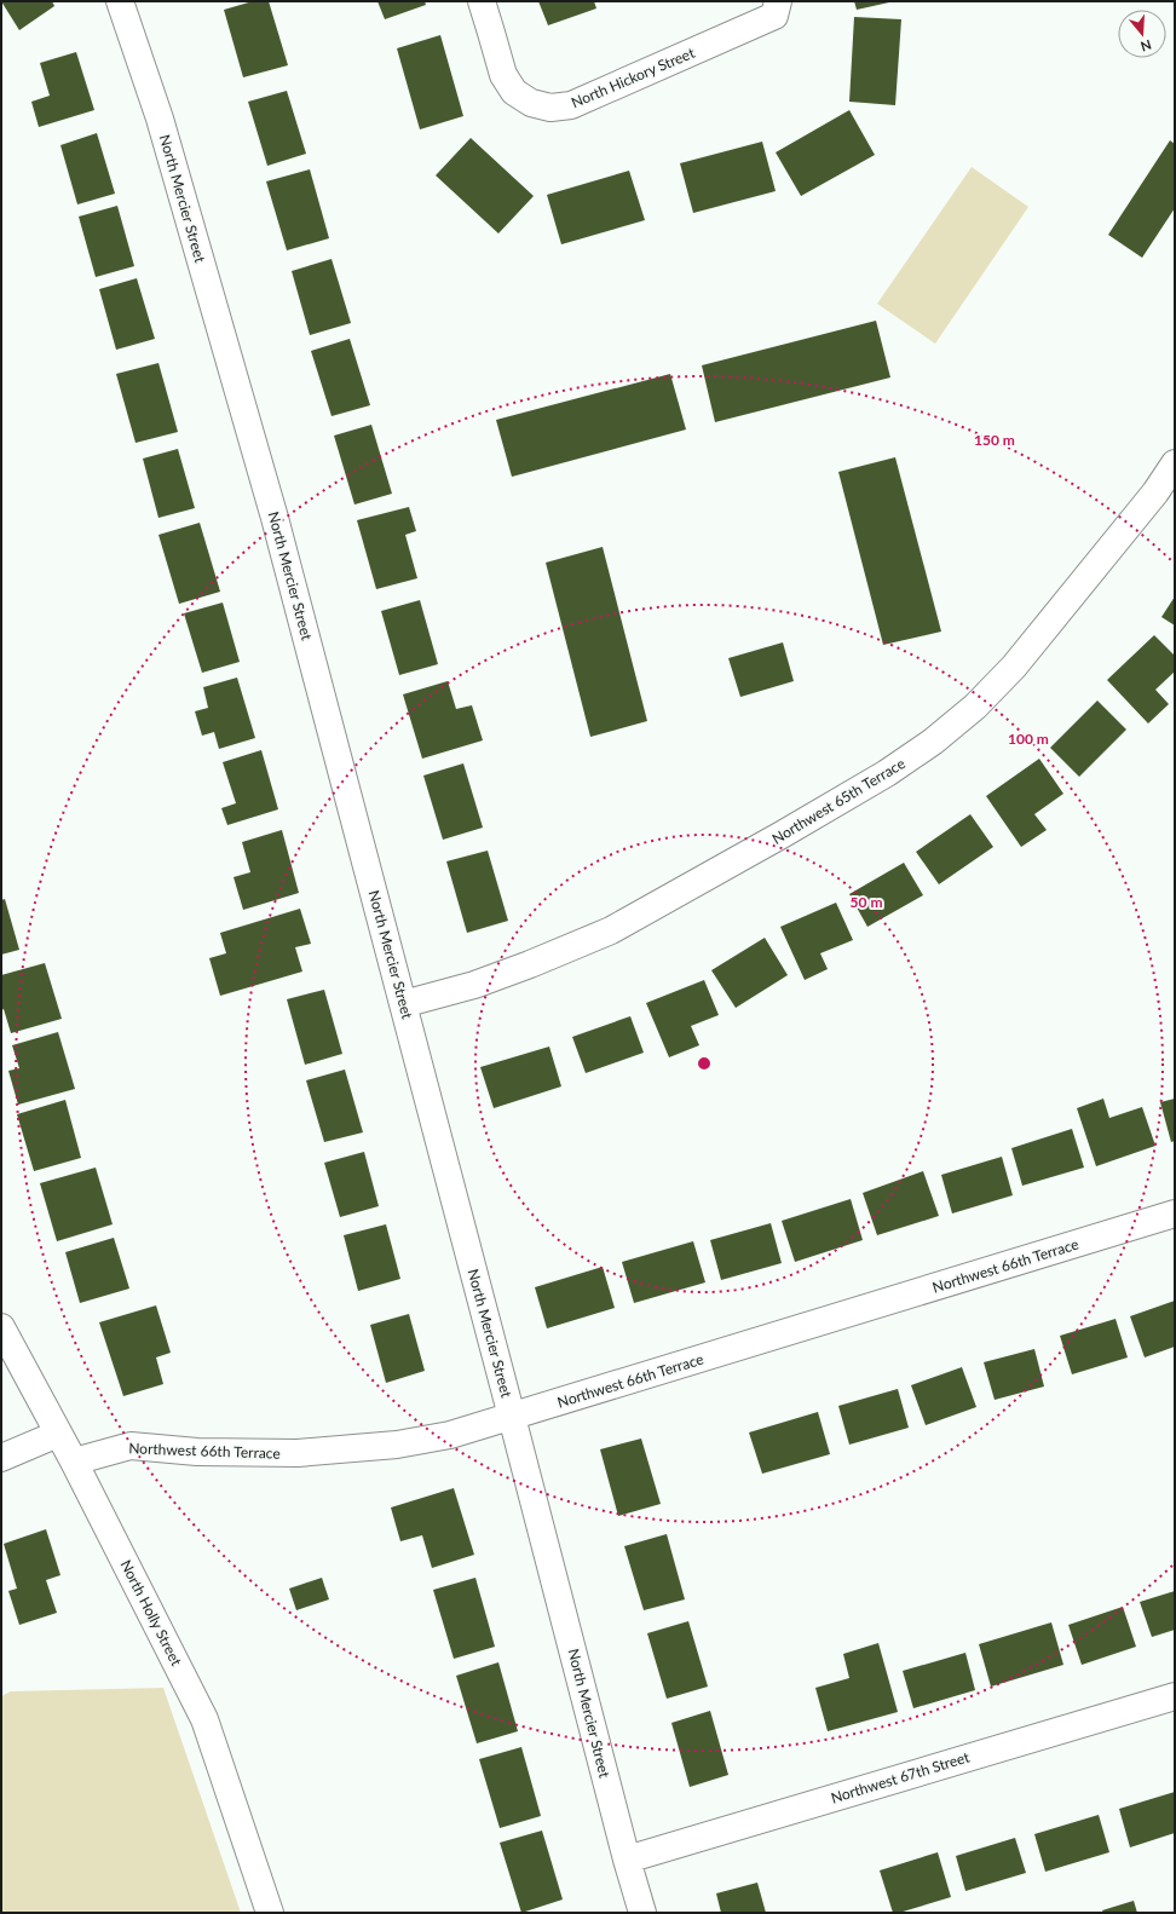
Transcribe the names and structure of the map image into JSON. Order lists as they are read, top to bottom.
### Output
{
  "streets": {
    "street": [
      "North Hickory Street",
      "North Mercier Street",
      "Northwest 65th Terrace",
      "Northwest 66th Terrace",
      "North Holly Street",
      "Northwest 67th Street"
    ]
  },
  "crossings": [
    ["North Mercier Street", "Northwest 65th Terrace"],
    ["North Mercier Street", "Northwest 66th Terrace"],
    ["North Mercier Street", "Northwest 67th Street"],
    ["Northwest 66th Terrace", "North Holly Street"]
  ],
  "north": "bottom",
  "rings": ["150 m", "100 m", "50 m"]
}
